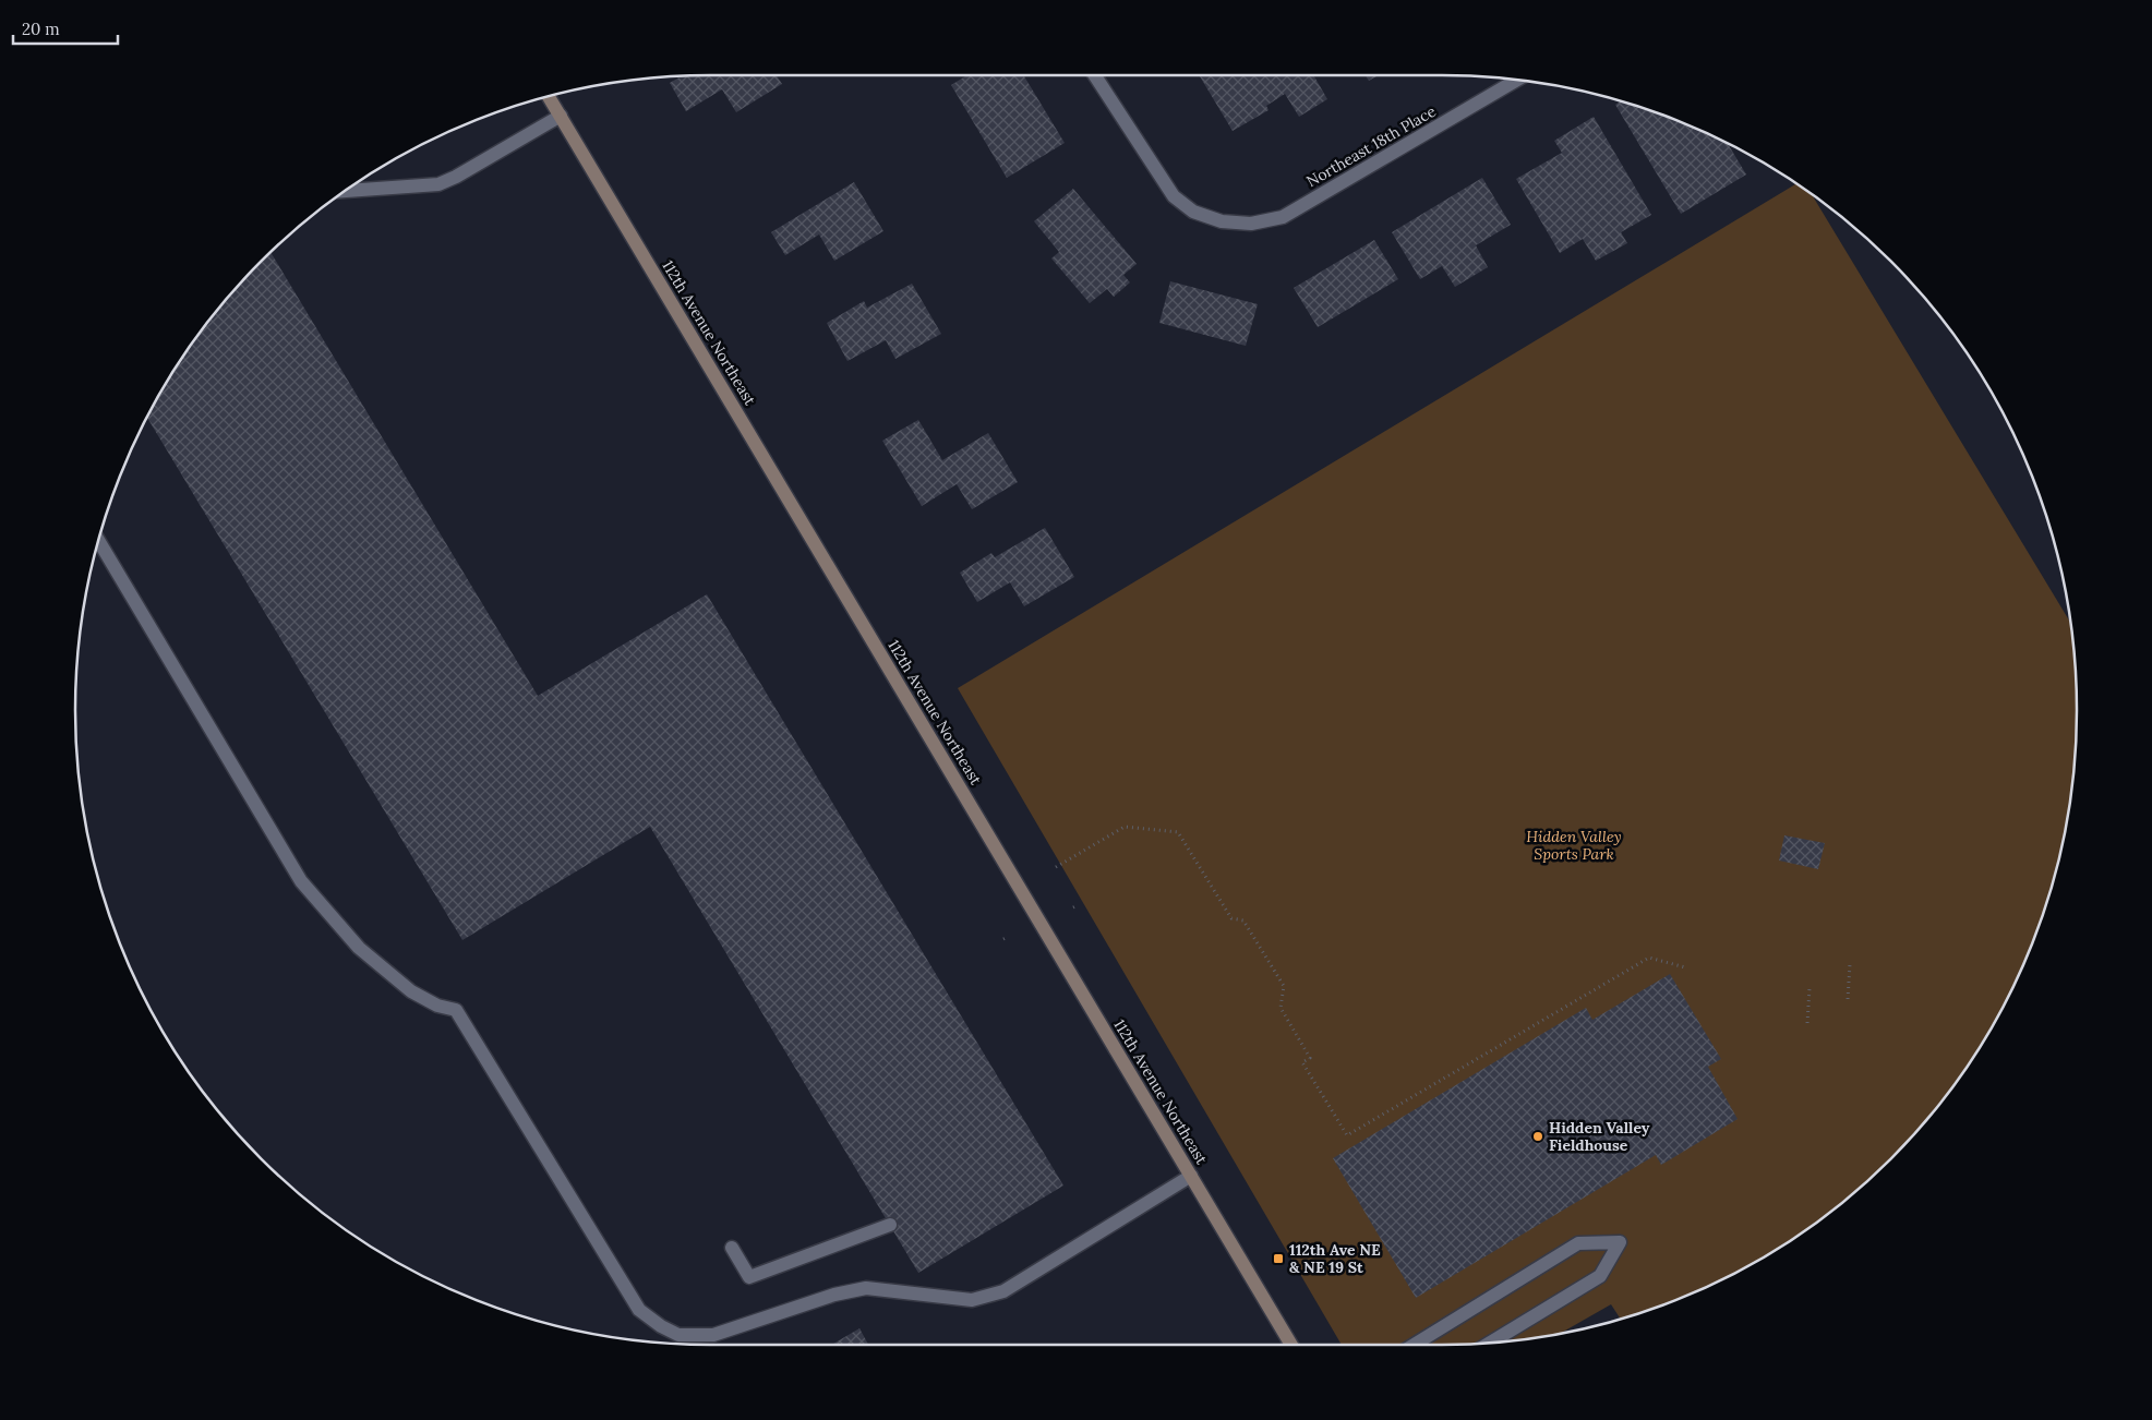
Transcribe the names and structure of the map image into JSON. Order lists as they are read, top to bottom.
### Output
{
  "streets": {
    "main road": ["112th Avenue Northeast"],
    "street": ["Northeast 18th Place"]
  },
  "parks": ["Hidden Valley Sports Park"],
  "places": {
    "other": ["Hidden Valley Fieldhouse"],
    "transit": ["112th Ave NE & NE 19 St"]
  },
  "scale_bar": "20 m"
}
